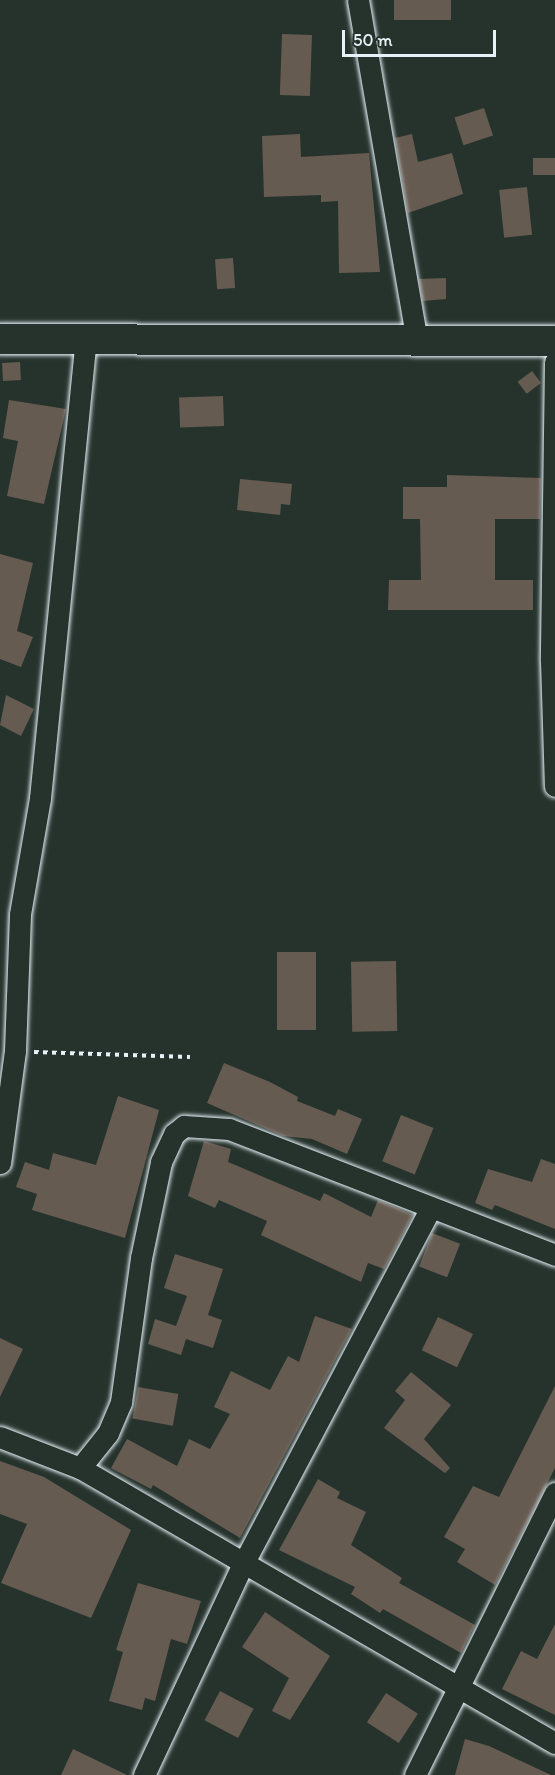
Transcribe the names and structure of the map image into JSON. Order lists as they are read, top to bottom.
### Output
{
  "scale_bar": "50 m"
}
